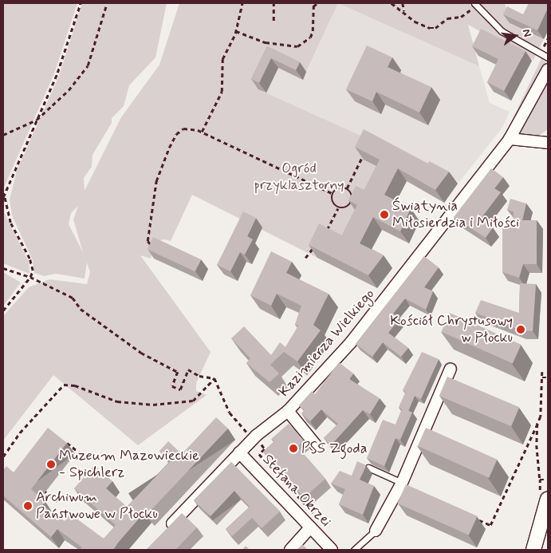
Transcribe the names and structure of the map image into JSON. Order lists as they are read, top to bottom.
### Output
{
  "streets": {
    "street": ["Kazimierza Wielkiego", "Stefana Okrzei"]
  },
  "crossings": [
    ["Kazimierza Wielkiego", "Stefana Okrzei"]
  ],
  "parks": ["Ogród przyklasztorny"],
  "places": [
    "Świątynia Miłosierdzia i Miłości",
    "Kościół Chrystusowy w Płocku",
    "PSS Zgoda",
    "Muzeum Mazowieckie - Spichlerz",
    "Archiwum Państwowe w Płocku"
  ],
  "north": "right"
}
